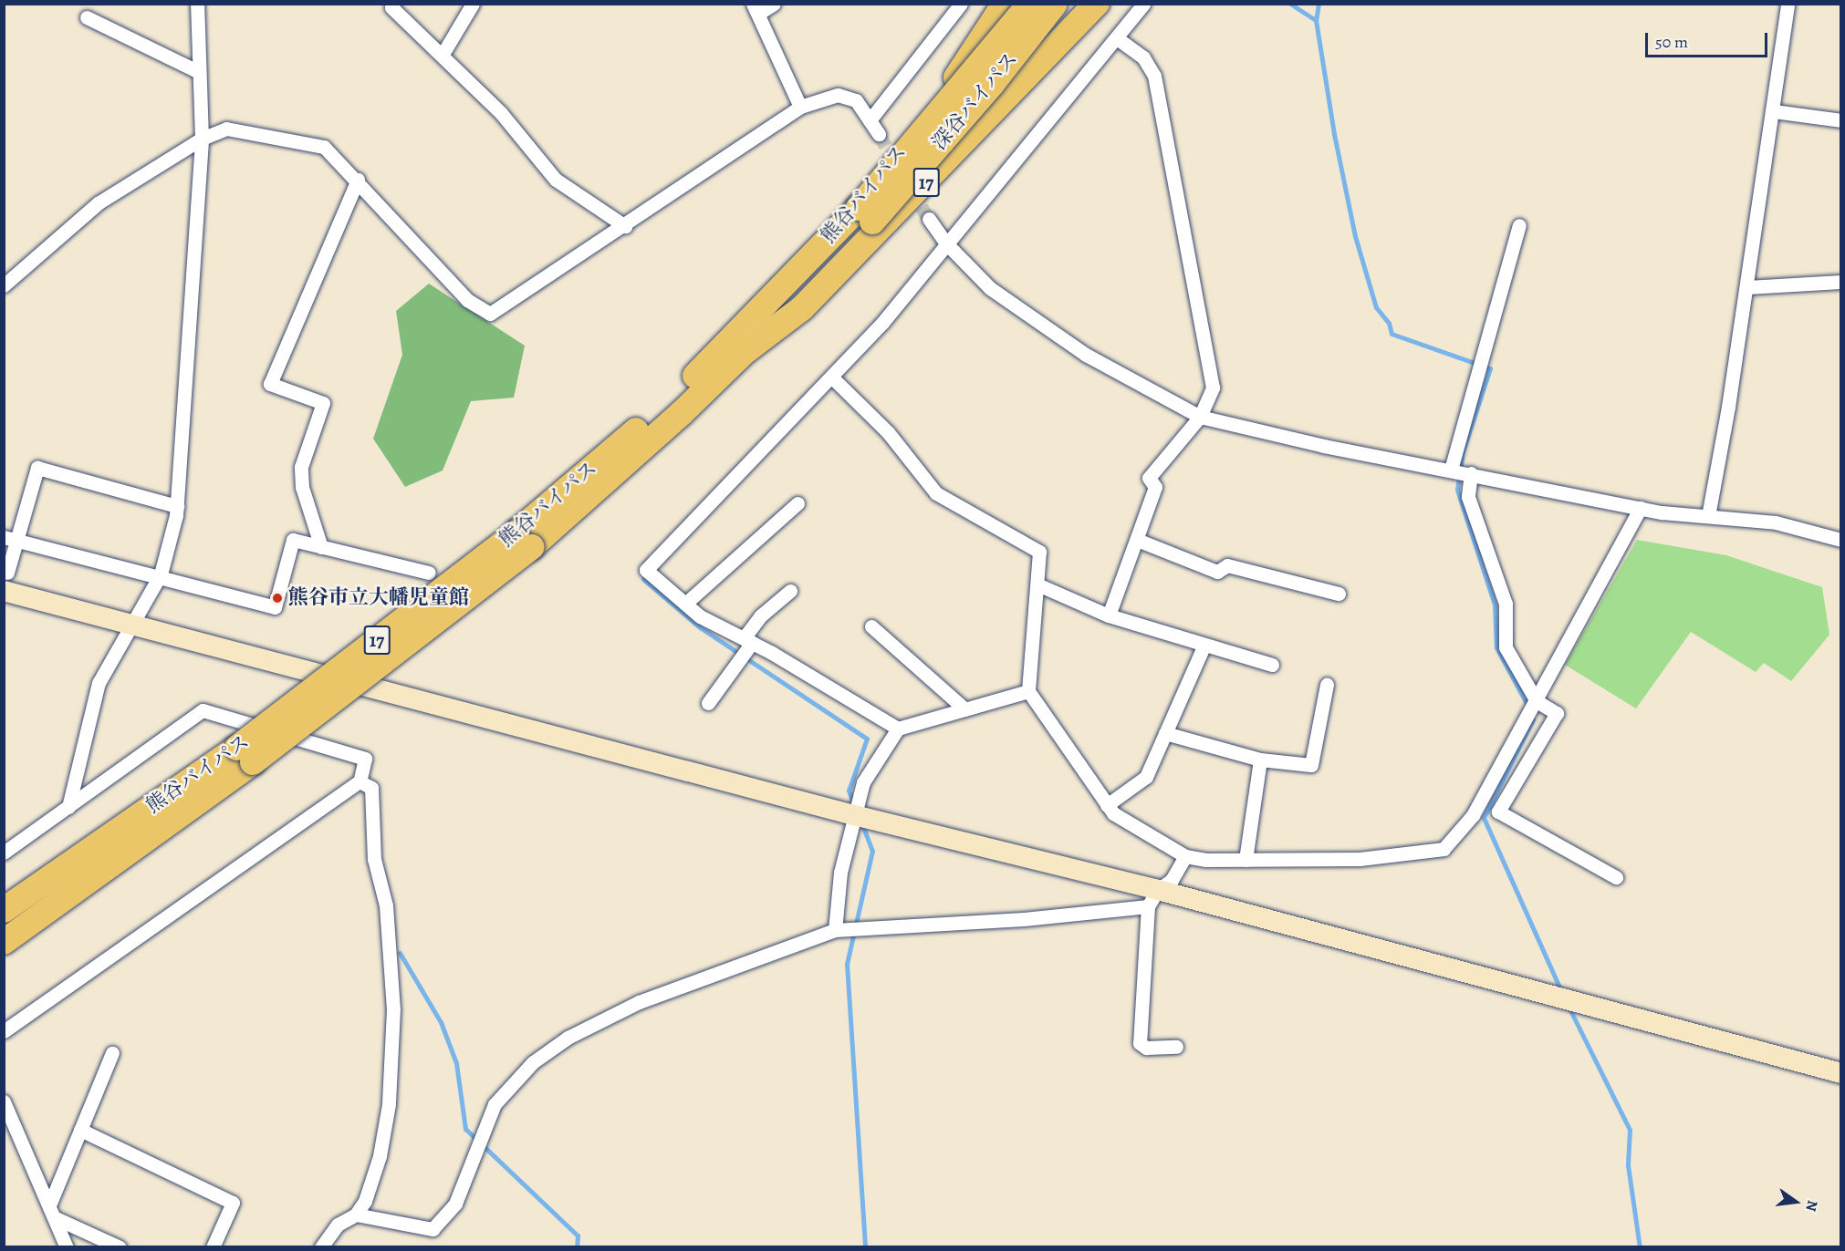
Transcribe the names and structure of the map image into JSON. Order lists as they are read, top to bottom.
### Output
{
  "streets": {
    "highway": ["深谷バイパス", "17", "熊谷バイパス"]
  },
  "crossings": [
    ["深谷バイパス", "熊谷バイパス"],
    ["17", "熊谷バイパス"]
  ],
  "places": ["熊谷市立大幡児童館"],
  "scale_bar": "50 m",
  "north": "right"
}
